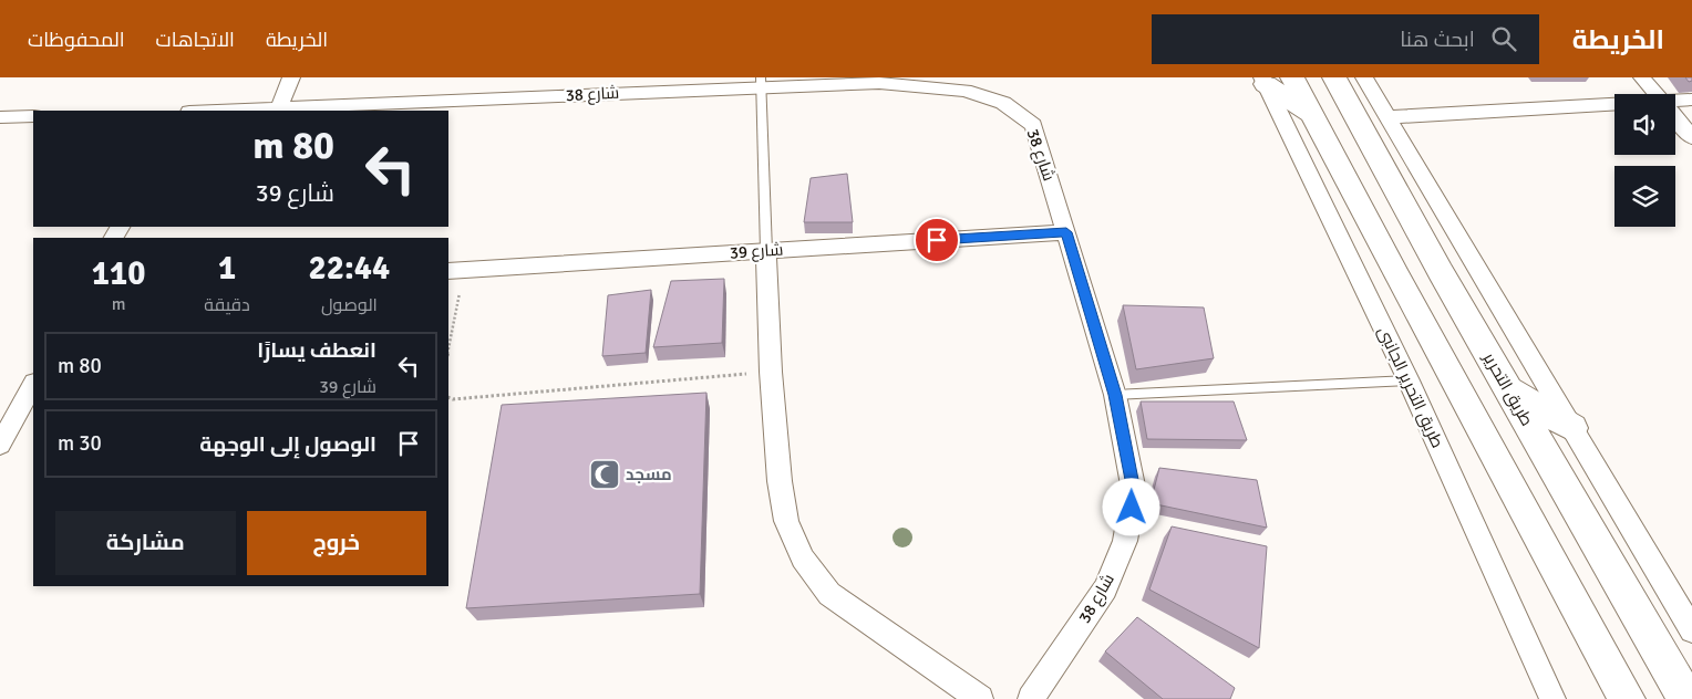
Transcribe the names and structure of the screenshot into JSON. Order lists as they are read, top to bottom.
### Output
{
  "streets": {
    "street": [
      "شارع 38",
      "شارع 39",
      "طريق التحرير الجانبى",
      "طريق التحرير"
    ]
  },
  "crossings": [
    ["شارع 38", "شارع 39"]
  ],
  "places": {
    "mosque": ["مسجد"]
  },
  "page": {
    "header": "الخريطة",
    "search": "ابحث هنا",
    "nav": ["الخريطة", "الاتجاهات", "المحفوظات"],
    "turn": ["80 m", "شارع 39"],
    "eta": [
      "22:44",
      "الوصول",
      "1",
      "دقيقة",
      "110",
      "m"
    ],
    "list": [
      {
        "name": "انعطف يسارًا",
        "note": "شارع 39",
        "value": "80 m"
      },
      {
        "name": "الوصول إلى الوجهة",
        "value": "30 m"
      }
    ],
    "buttons": ["خروج", "مشاركة"]
  }
}
